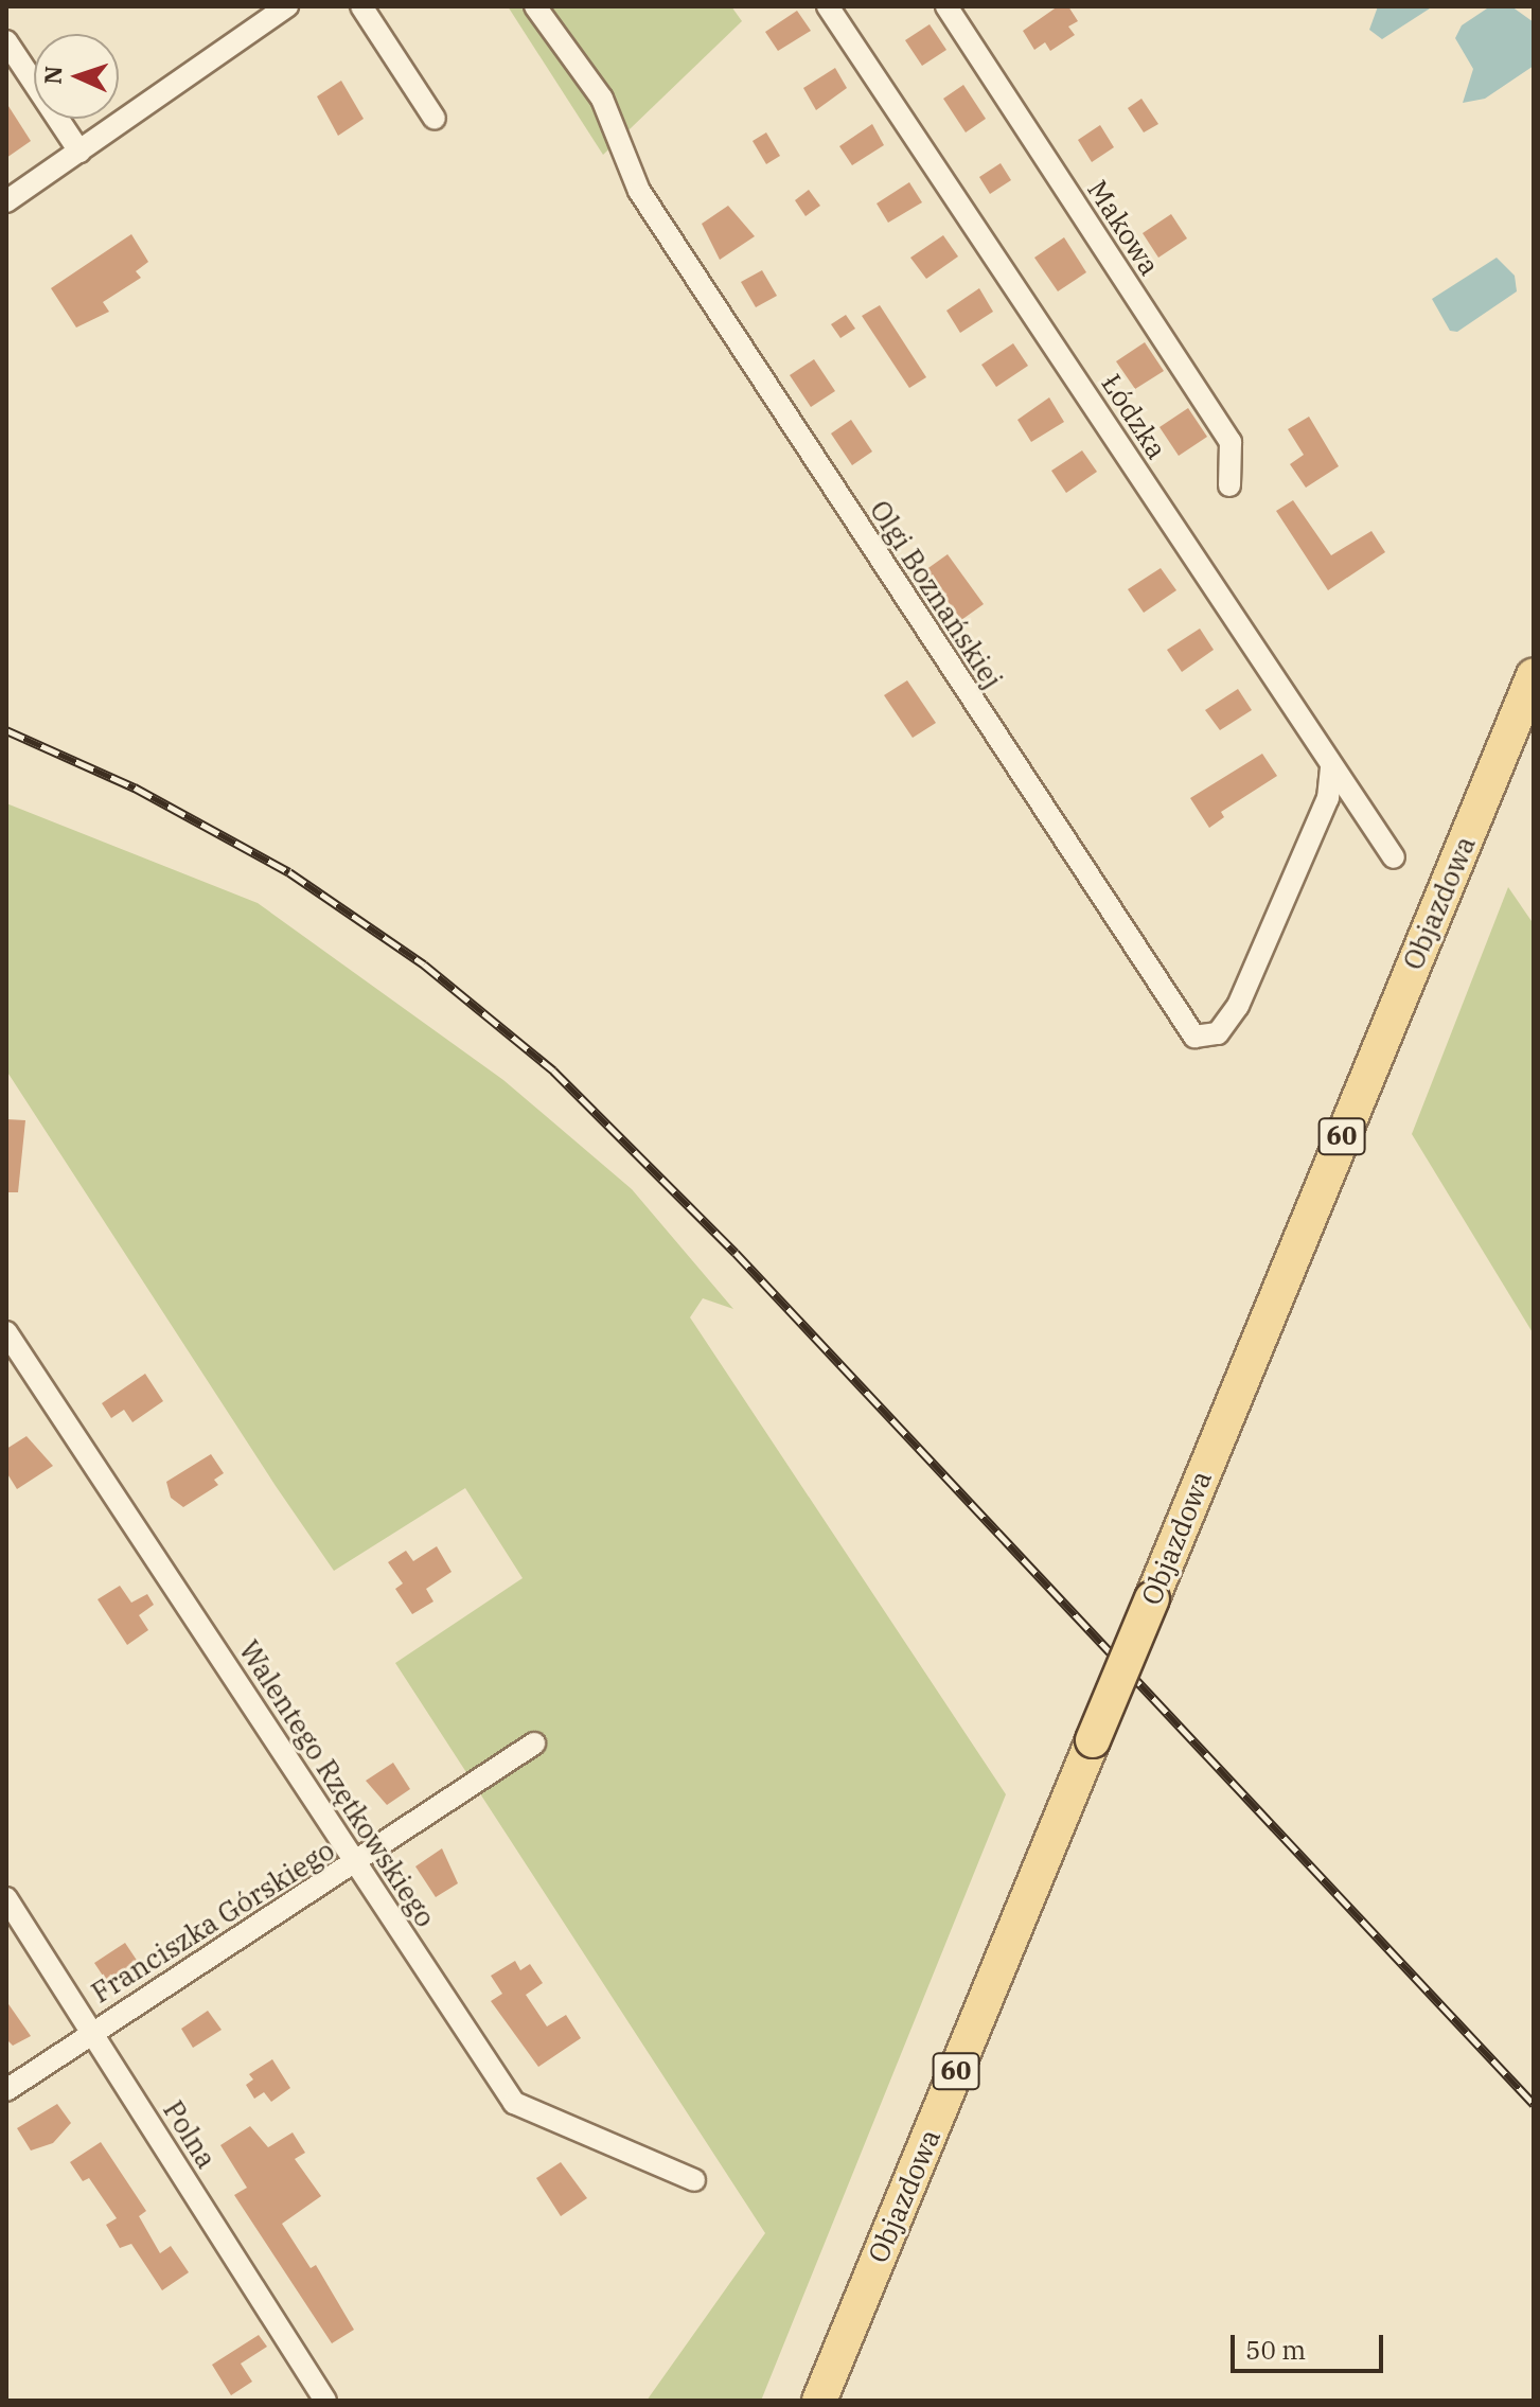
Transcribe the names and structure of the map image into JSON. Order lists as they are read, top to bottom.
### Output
{
  "streets": {
    "main road": ["Objazdowa", "60"],
    "street": [
      "Makowa",
      "Łódzka",
      "Olgi Boznańskiej",
      "Walentego Rzętkowskiego",
      "Franciszka Górskiego",
      "Polna"
    ]
  },
  "crossings": [
    ["Łódzka", "Olgi Boznańskiej"],
    ["Walentego Rzętkowskiego", "Franciszka Górskiego"],
    ["Franciszka Górskiego", "Polna"]
  ],
  "scale_bar": "50 m",
  "north": "left"
}
